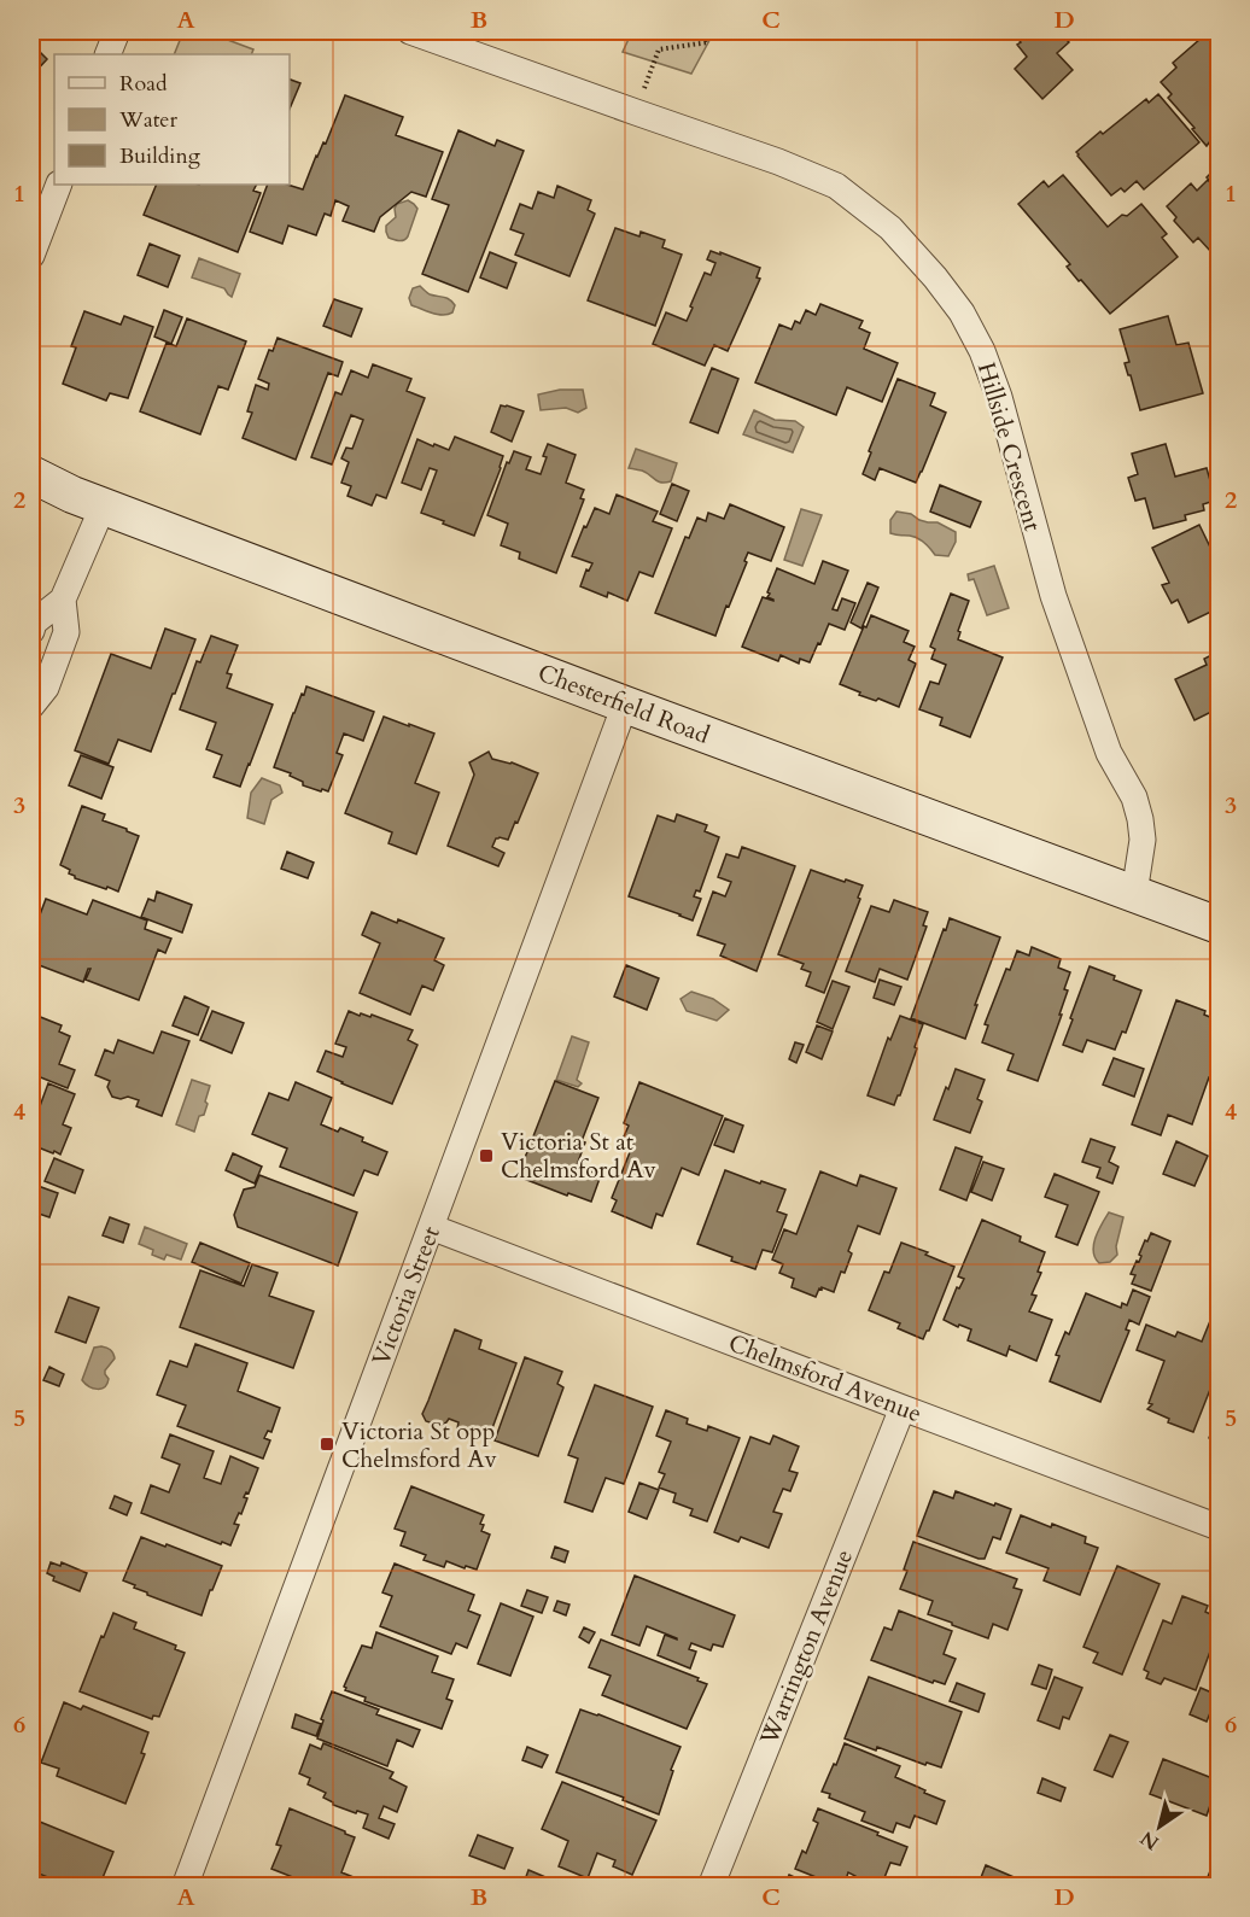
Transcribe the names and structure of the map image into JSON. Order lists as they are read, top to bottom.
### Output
{
  "streets": {
    "street": [
      "Hillside Crescent",
      "Chesterfield Road",
      "Victoria Street",
      "Chelmsford Avenue",
      "Warrington Avenue"
    ]
  },
  "crossings": [
    ["Hillside Crescent", "Chesterfield Road"],
    ["Chesterfield Road", "Victoria Street"],
    ["Victoria Street", "Chelmsford Avenue"],
    ["Chelmsford Avenue", "Warrington Avenue"]
  ],
  "places": {
    "transit": ["Victoria St at Chelmsford Av", "Victoria St opp Chelmsford Av"]
  },
  "legend": ["Road", "Water", "Building"],
  "north": "bottom left",
  "grid": {
    "columns": [
      "A",
      "B",
      "C",
      "D"
    ],
    "rows": [
      "1",
      "2",
      "3",
      "4",
      "5",
      "6"
    ]
  }
}
